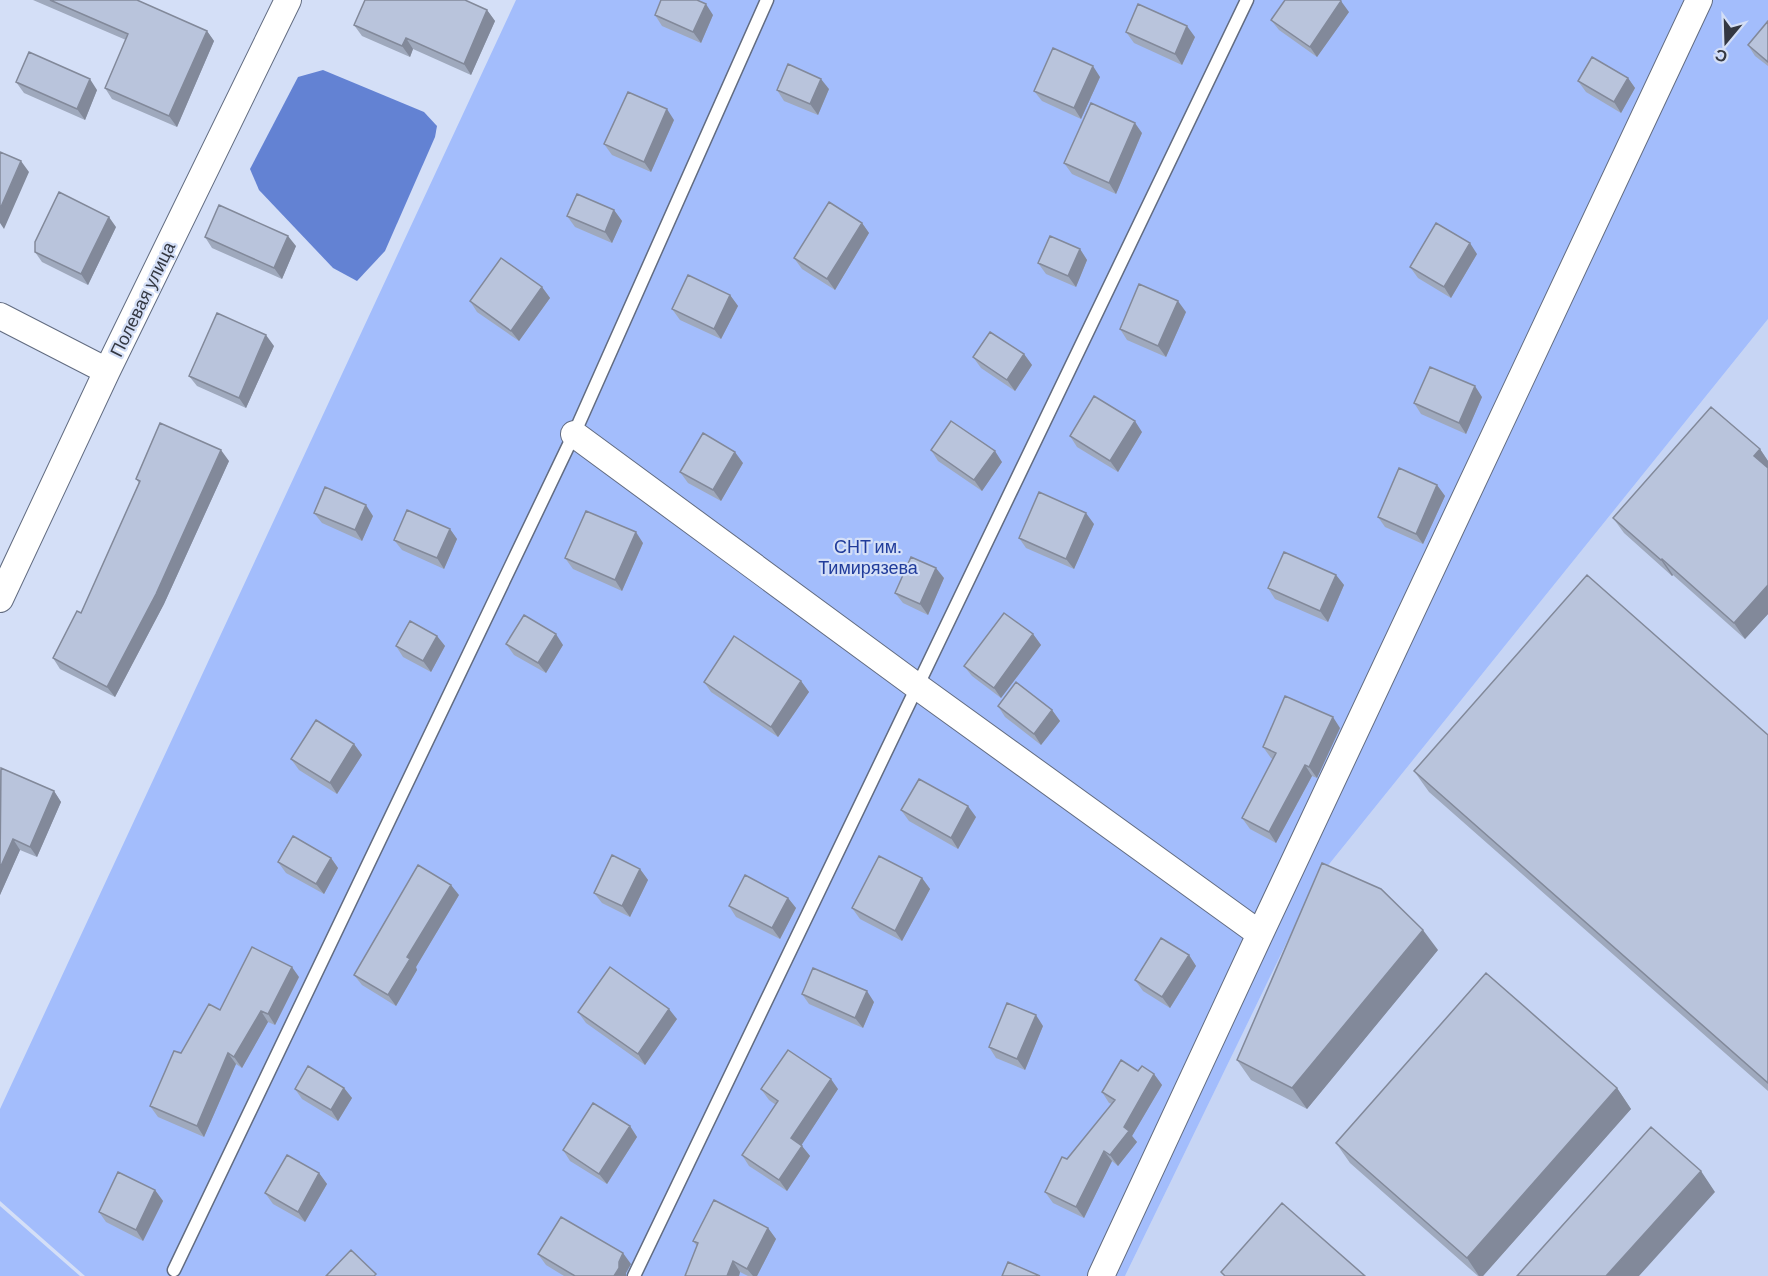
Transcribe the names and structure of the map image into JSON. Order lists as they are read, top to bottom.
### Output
{
  "streets": {
    "street": ["Полевая улица"]
  },
  "parks": ["СНТ им. Тимирязева"],
  "north": "bottom"
}
